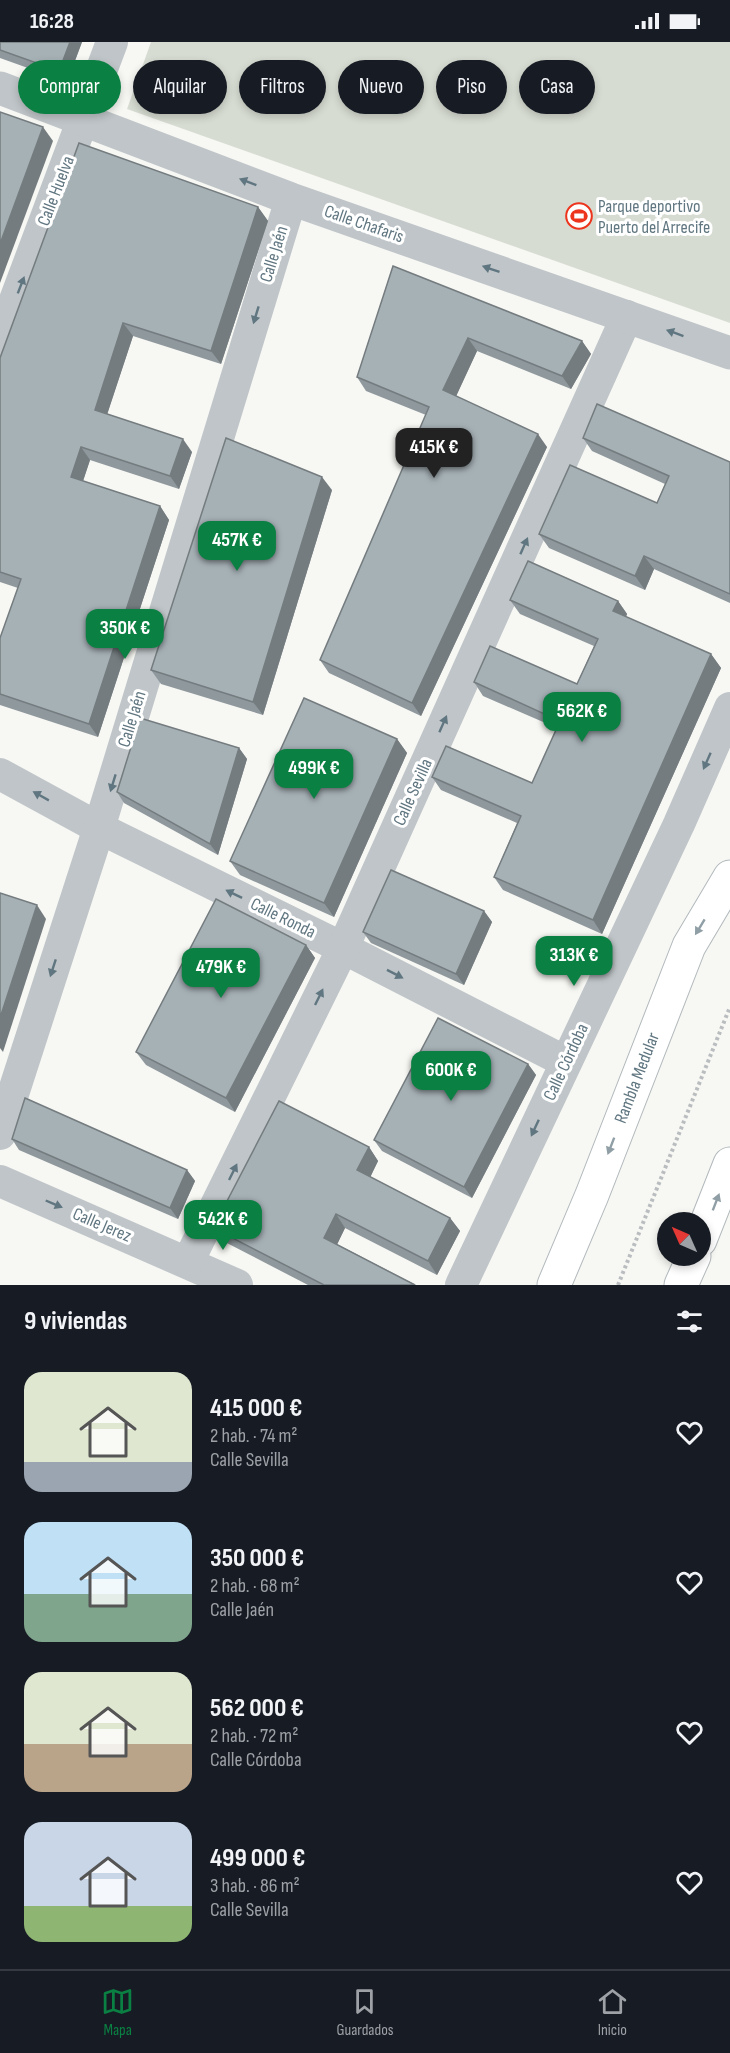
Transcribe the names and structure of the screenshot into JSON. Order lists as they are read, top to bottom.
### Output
{
  "streets": {
    "main road": ["Rambla Medular"],
    "street": [
      "Calle Huelva",
      "Calle Chafaris",
      "Calle Jaén",
      "Calle Sevilla",
      "Calle Ronda",
      "Calle Córdoba",
      "Calle Jerez"
    ]
  },
  "crossings": [
    ["Calle Huelva", "Calle Chafaris"],
    ["Calle Chafaris", "Calle Jaén"],
    ["Calle Chafaris", "Calle Sevilla"],
    ["Calle Jaén", "Calle Ronda"],
    ["Calle Sevilla", "Calle Ronda"],
    ["Calle Sevilla", "Calle Jerez"],
    ["Calle Ronda", "Calle Córdoba"]
  ],
  "one_way": [
    "Calle Huelva",
    "Calle Chafaris",
    "Calle Jaén",
    "Calle Sevilla",
    "Calle Córdoba",
    "Rambla Medular",
    "Calle Jerez"
  ],
  "places": {
    "sports": ["Parque deportivo Puerto del Arrecife"]
  },
  "north": "top left",
  "page": {
    "status": "16:28",
    "chip": [
      "Comprar",
      "Alquilar",
      "Filtros",
      "Nuevo",
      "Piso",
      "Casa"
    ],
    "price": [
      "415K €",
      "457K €",
      "350K €",
      "562K €",
      "499K €",
      "313K €",
      "479K €",
      "600K €",
      "542K €"
    ],
    "heading": "9 viviendas",
    "list": [
      {
        "name": "415 000 €",
        "note": "2 hab. · 74 m² · Calle Sevilla"
      },
      {
        "name": "350 000 €",
        "note": "2 hab. · 68 m² · Calle Jaén"
      },
      {
        "name": "562 000 €",
        "note": "2 hab. · 72 m² · Calle Córdoba"
      },
      {
        "name": "499 000 €",
        "note": "3 hab. · 86 m² · Calle Sevilla"
      }
    ],
    "tabs": ["Mapa", "Guardados", "Inicio"]
  }
}
